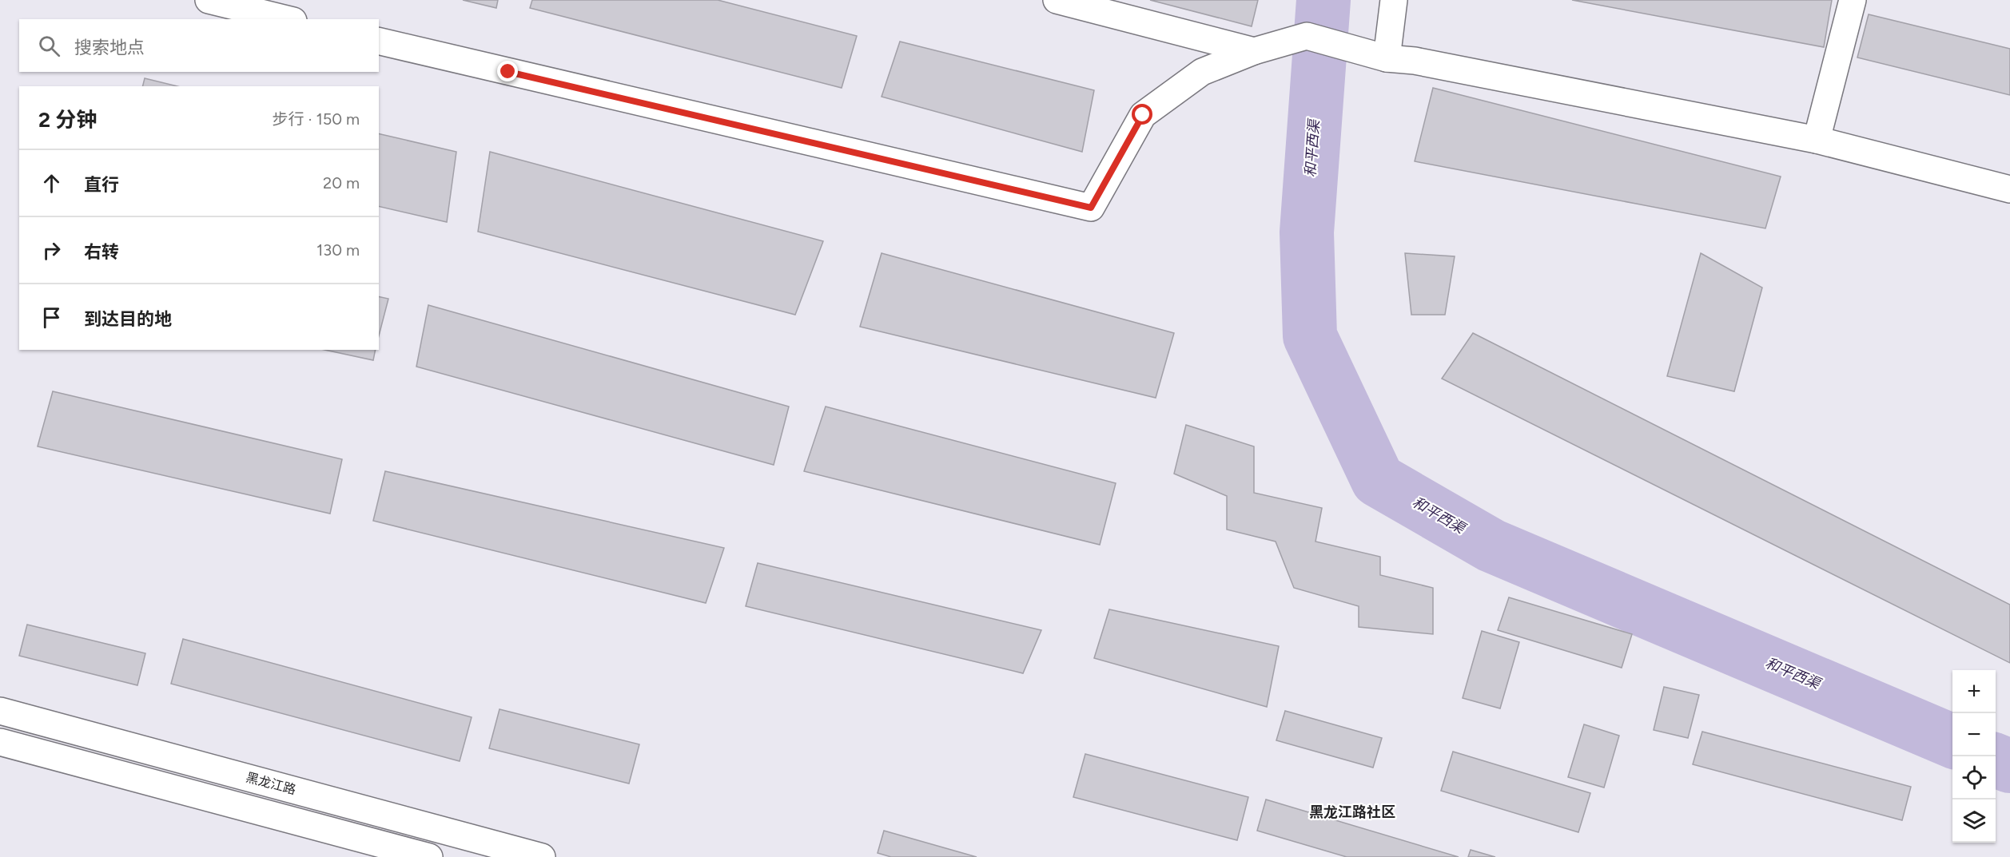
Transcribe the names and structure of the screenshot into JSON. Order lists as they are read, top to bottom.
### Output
{
  "streets": {
    "street": ["黑龙江路"]
  },
  "districts": ["黑龙江路社区"],
  "water": ["和平西渠"],
  "page": {
    "search": "搜索地点",
    "heading": ["2 分钟", "步行 · 150 m"],
    "list": [
      ["直行", "20 m"],
      ["右转", "130 m"],
      "到达目的地"
    ],
    "map_buttons": ["+", "−"]
  }
}
